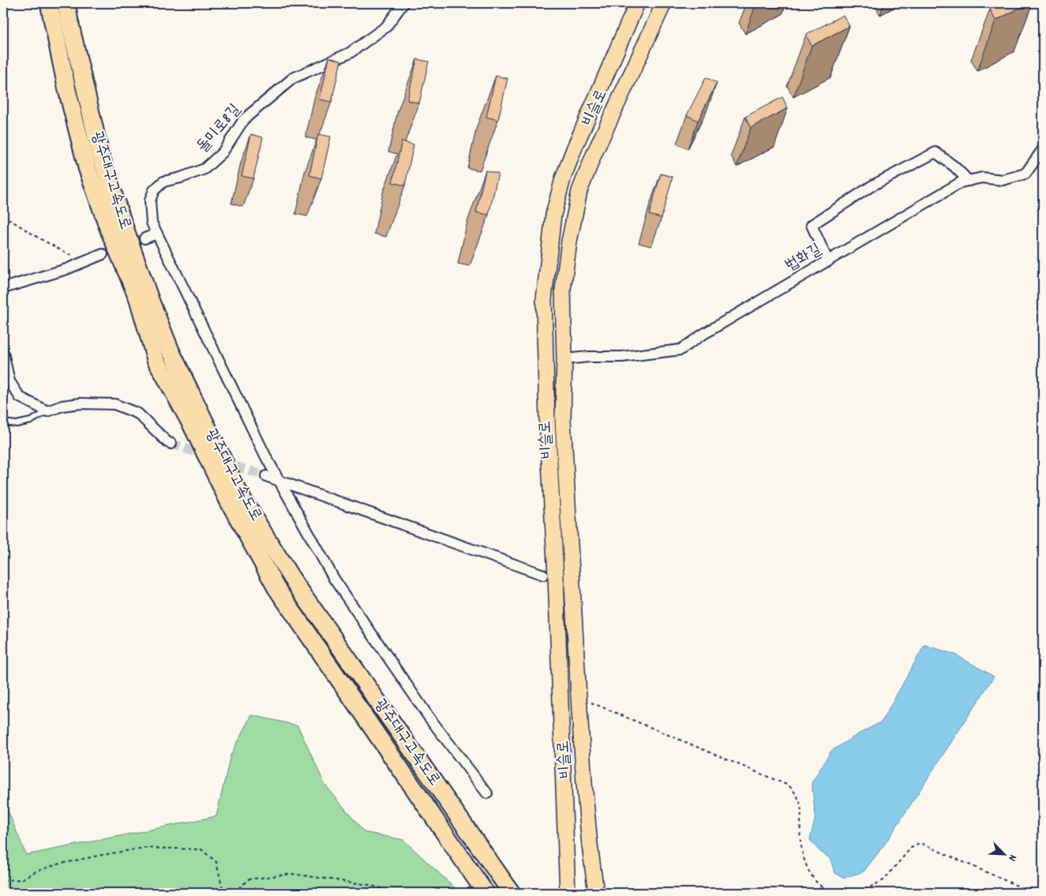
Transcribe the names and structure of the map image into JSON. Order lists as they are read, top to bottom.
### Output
{
  "streets": {
    "highway": ["광주대구고속도로"],
    "main road": ["비슬로"],
    "street": ["돌미로8길", "법화길"]
  },
  "crossings": [
    ["비슬로", "법화길"]
  ],
  "north": "bottom right"
}
